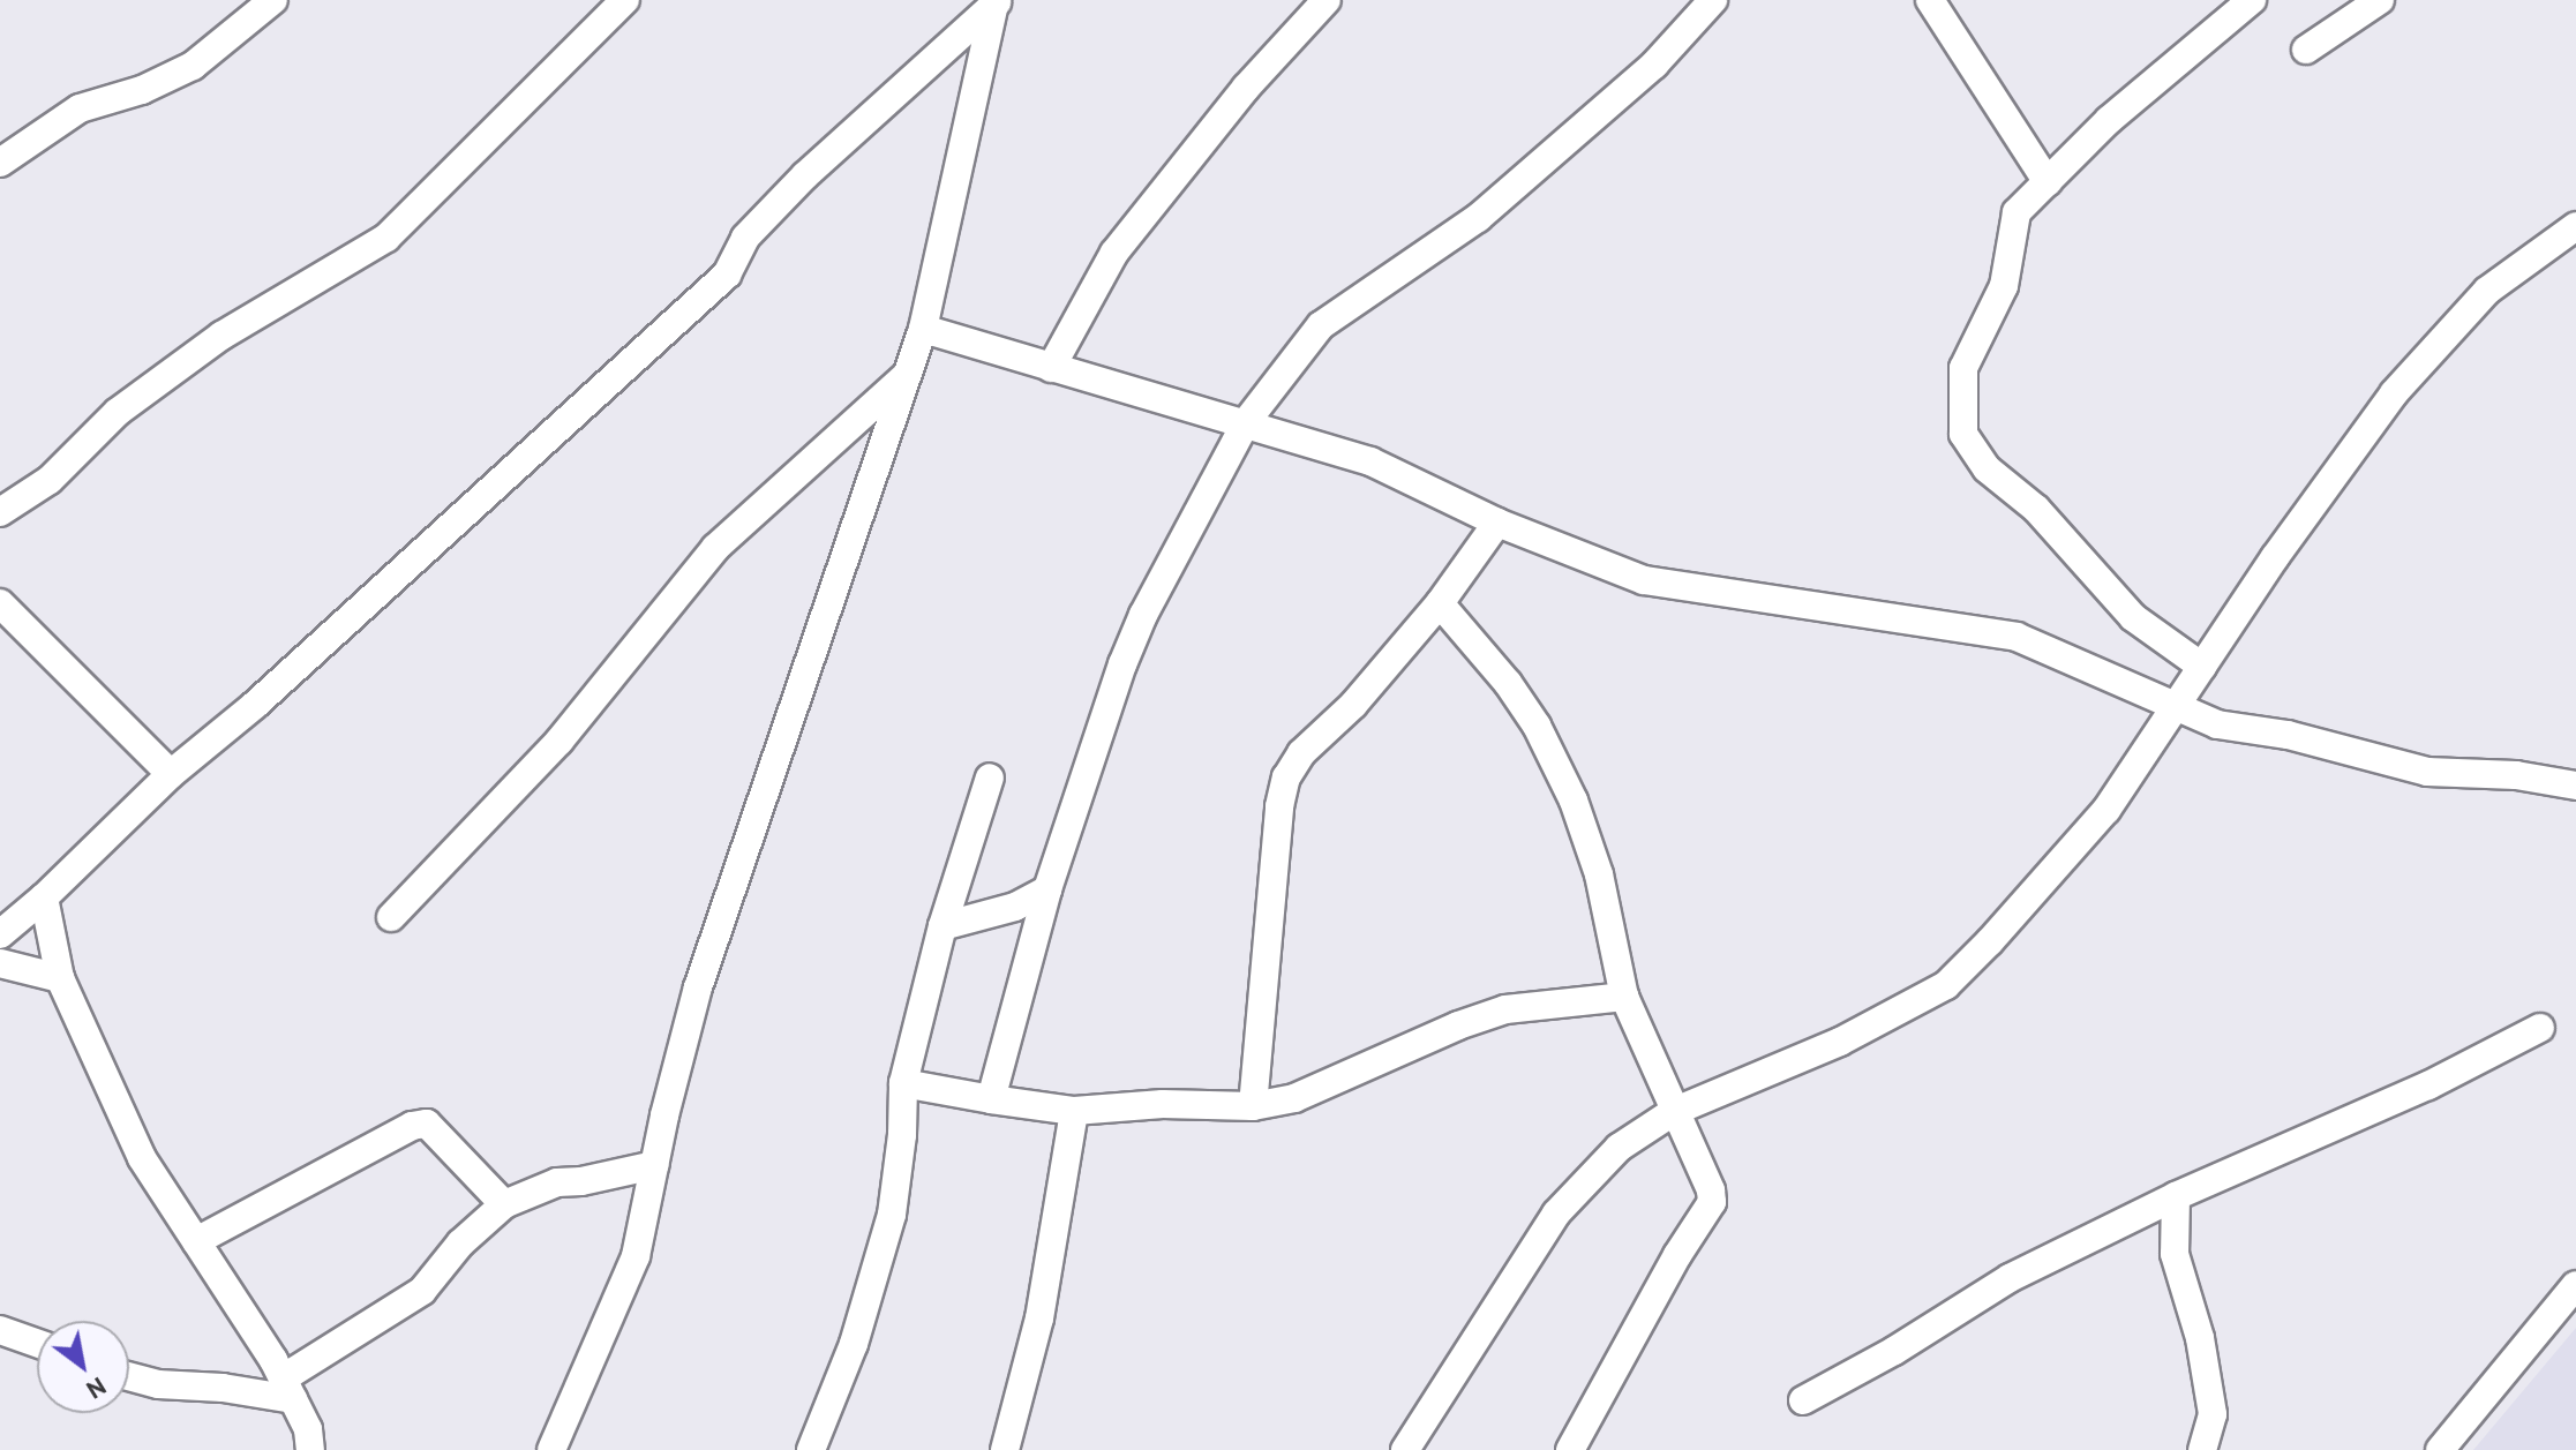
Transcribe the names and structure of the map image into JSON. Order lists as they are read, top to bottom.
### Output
{
  "north": "bottom right"
}
